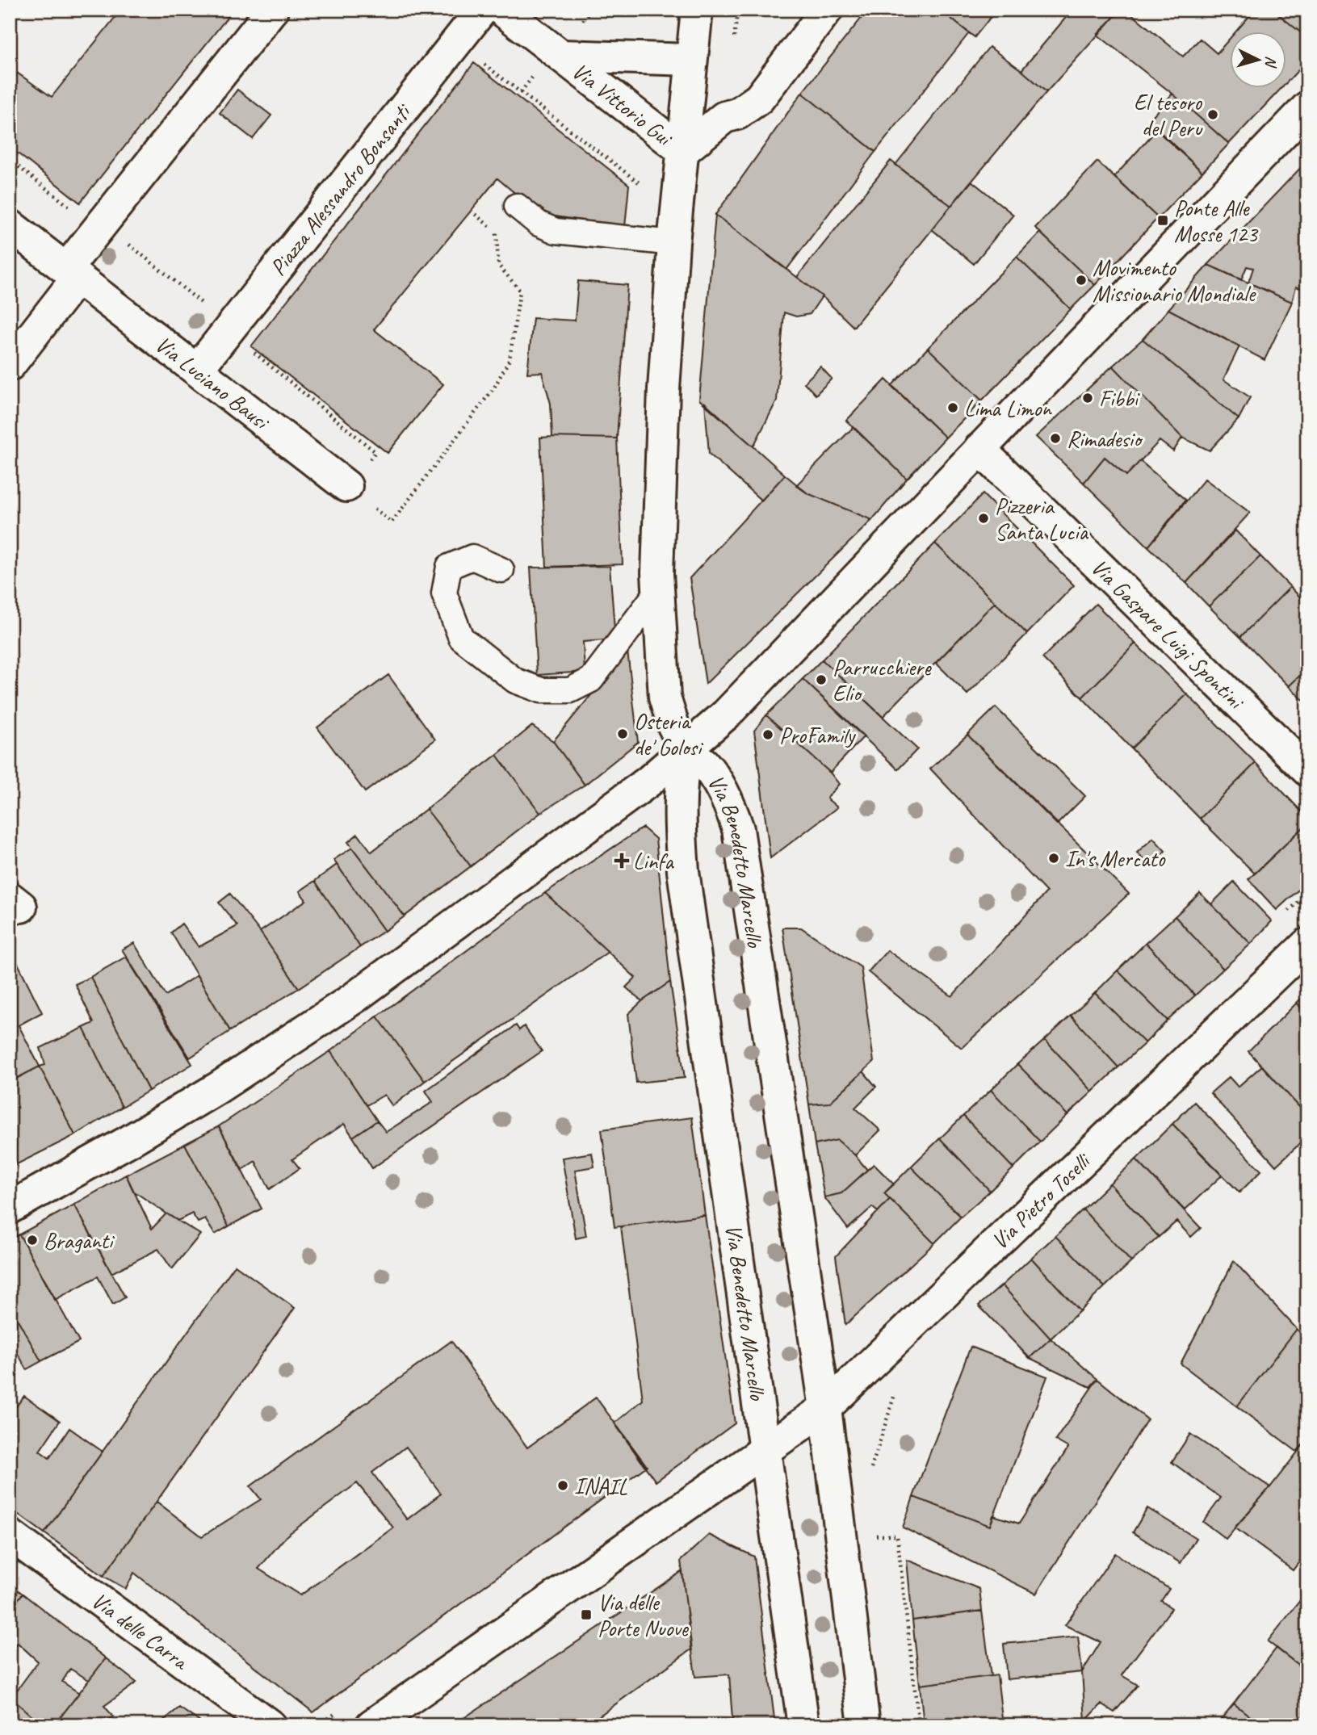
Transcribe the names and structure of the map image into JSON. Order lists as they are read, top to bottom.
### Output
{
  "streets": {
    "street": [
      "Via Vittorio Gui",
      "Piazza Alessandro Bonsanti",
      "Via Luciano Bausi",
      "Via Gaspare Luigi Spontini",
      "Via Benedetto Marcello",
      "Via Pietro Toselli",
      "Via delle Carra"
    ]
  },
  "crossings": [
    ["Piazza Alessandro Bonsanti", "Via Luciano Bausi"],
    ["Via Benedetto Marcello", "Via Pietro Toselli"]
  ],
  "places": {
    "other": [
      "El tesoro del Peru",
      "Movimento Missionario Mondiale",
      "Fibbi",
      "Lima Limon",
      "Rimadesio",
      "Pizzeria Santa Lucia",
      "Parrucchiere Elio",
      "Osteria de' Golosi",
      "ProFamily",
      "In's Mercato",
      "Braganti",
      "INAIL"
    ],
    "transit": ["Ponte Alle Mosse 123", "Via delle Porte Nuove"],
    "health": ["Linfa"]
  },
  "north": "right"
}
